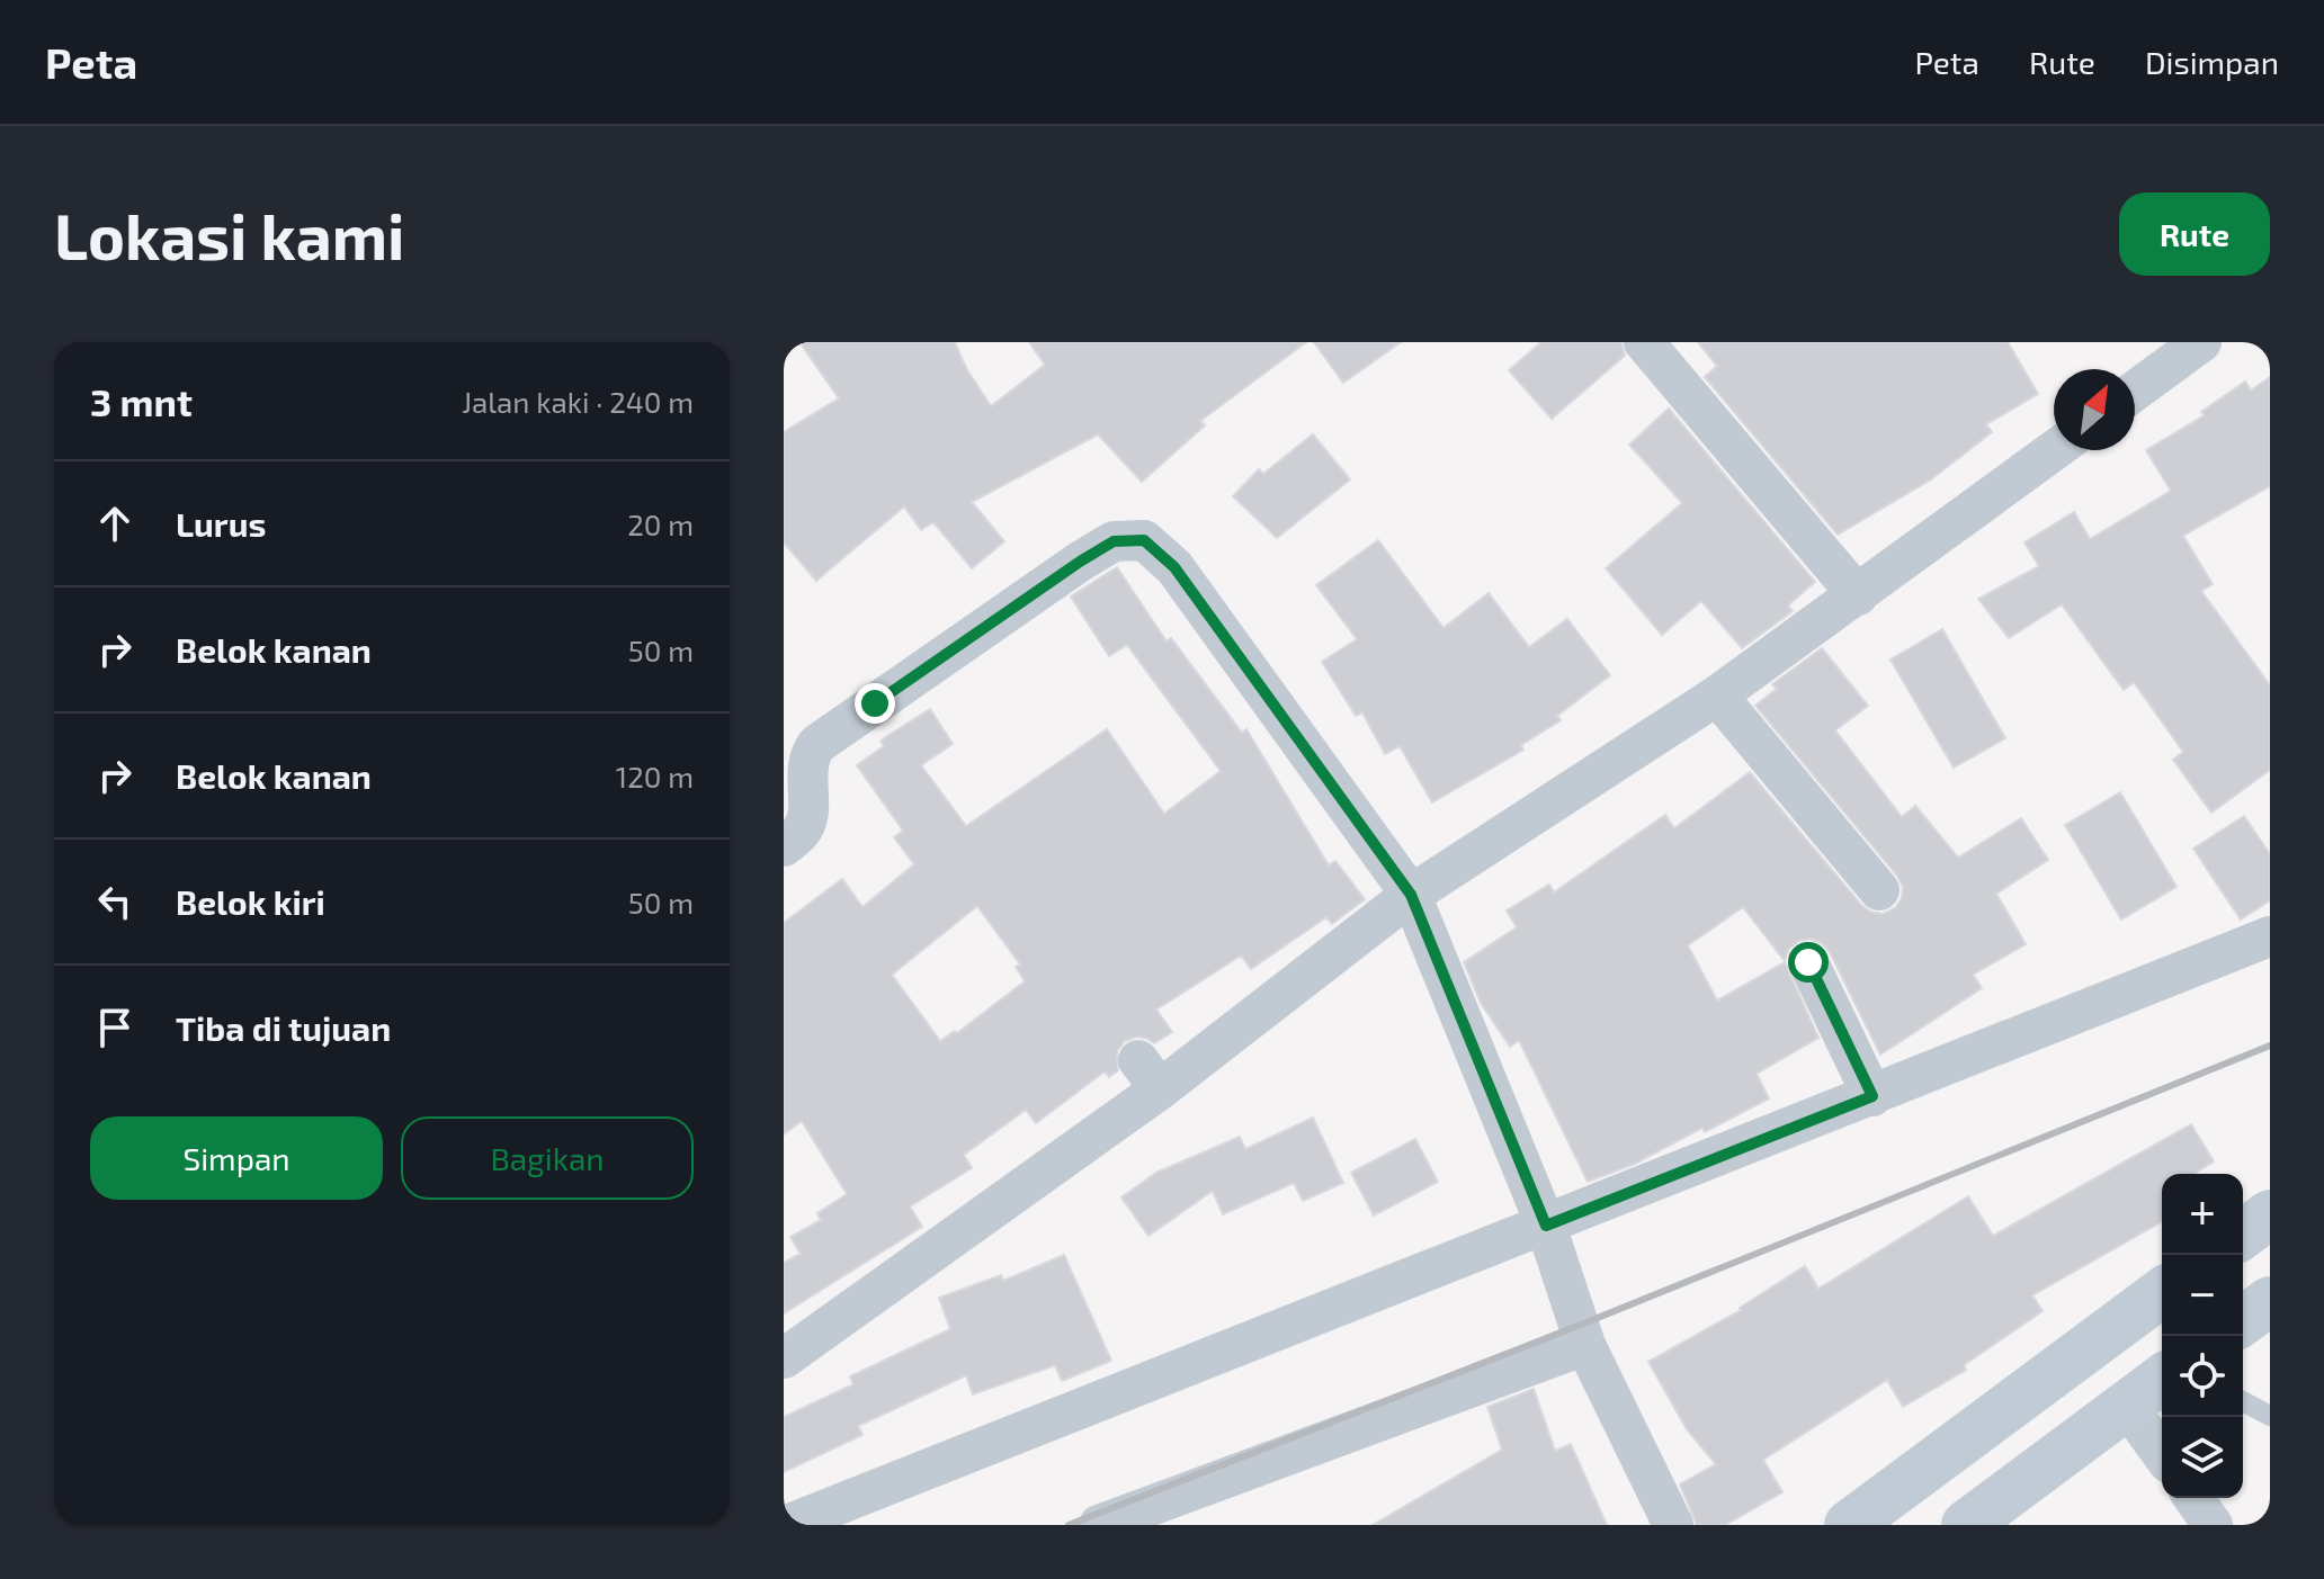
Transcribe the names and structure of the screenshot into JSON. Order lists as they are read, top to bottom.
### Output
{
  "north": "top right",
  "page": {
    "header": "Peta",
    "nav": ["Peta", "Rute", "Disimpan"],
    "buttons": [
      "Rute",
      ["Simpan", "Bagikan"]
    ],
    "title": "Lokasi kami",
    "heading": ["3 mnt", "Jalan kaki · 240 m"],
    "list": [
      ["Lurus", "20 m"],
      ["Belok kanan", "50 m"],
      ["Belok kanan", "120 m"],
      ["Belok kiri", "50 m"],
      "Tiba di tujuan"
    ],
    "map_buttons": ["+", "−"]
  }
}
